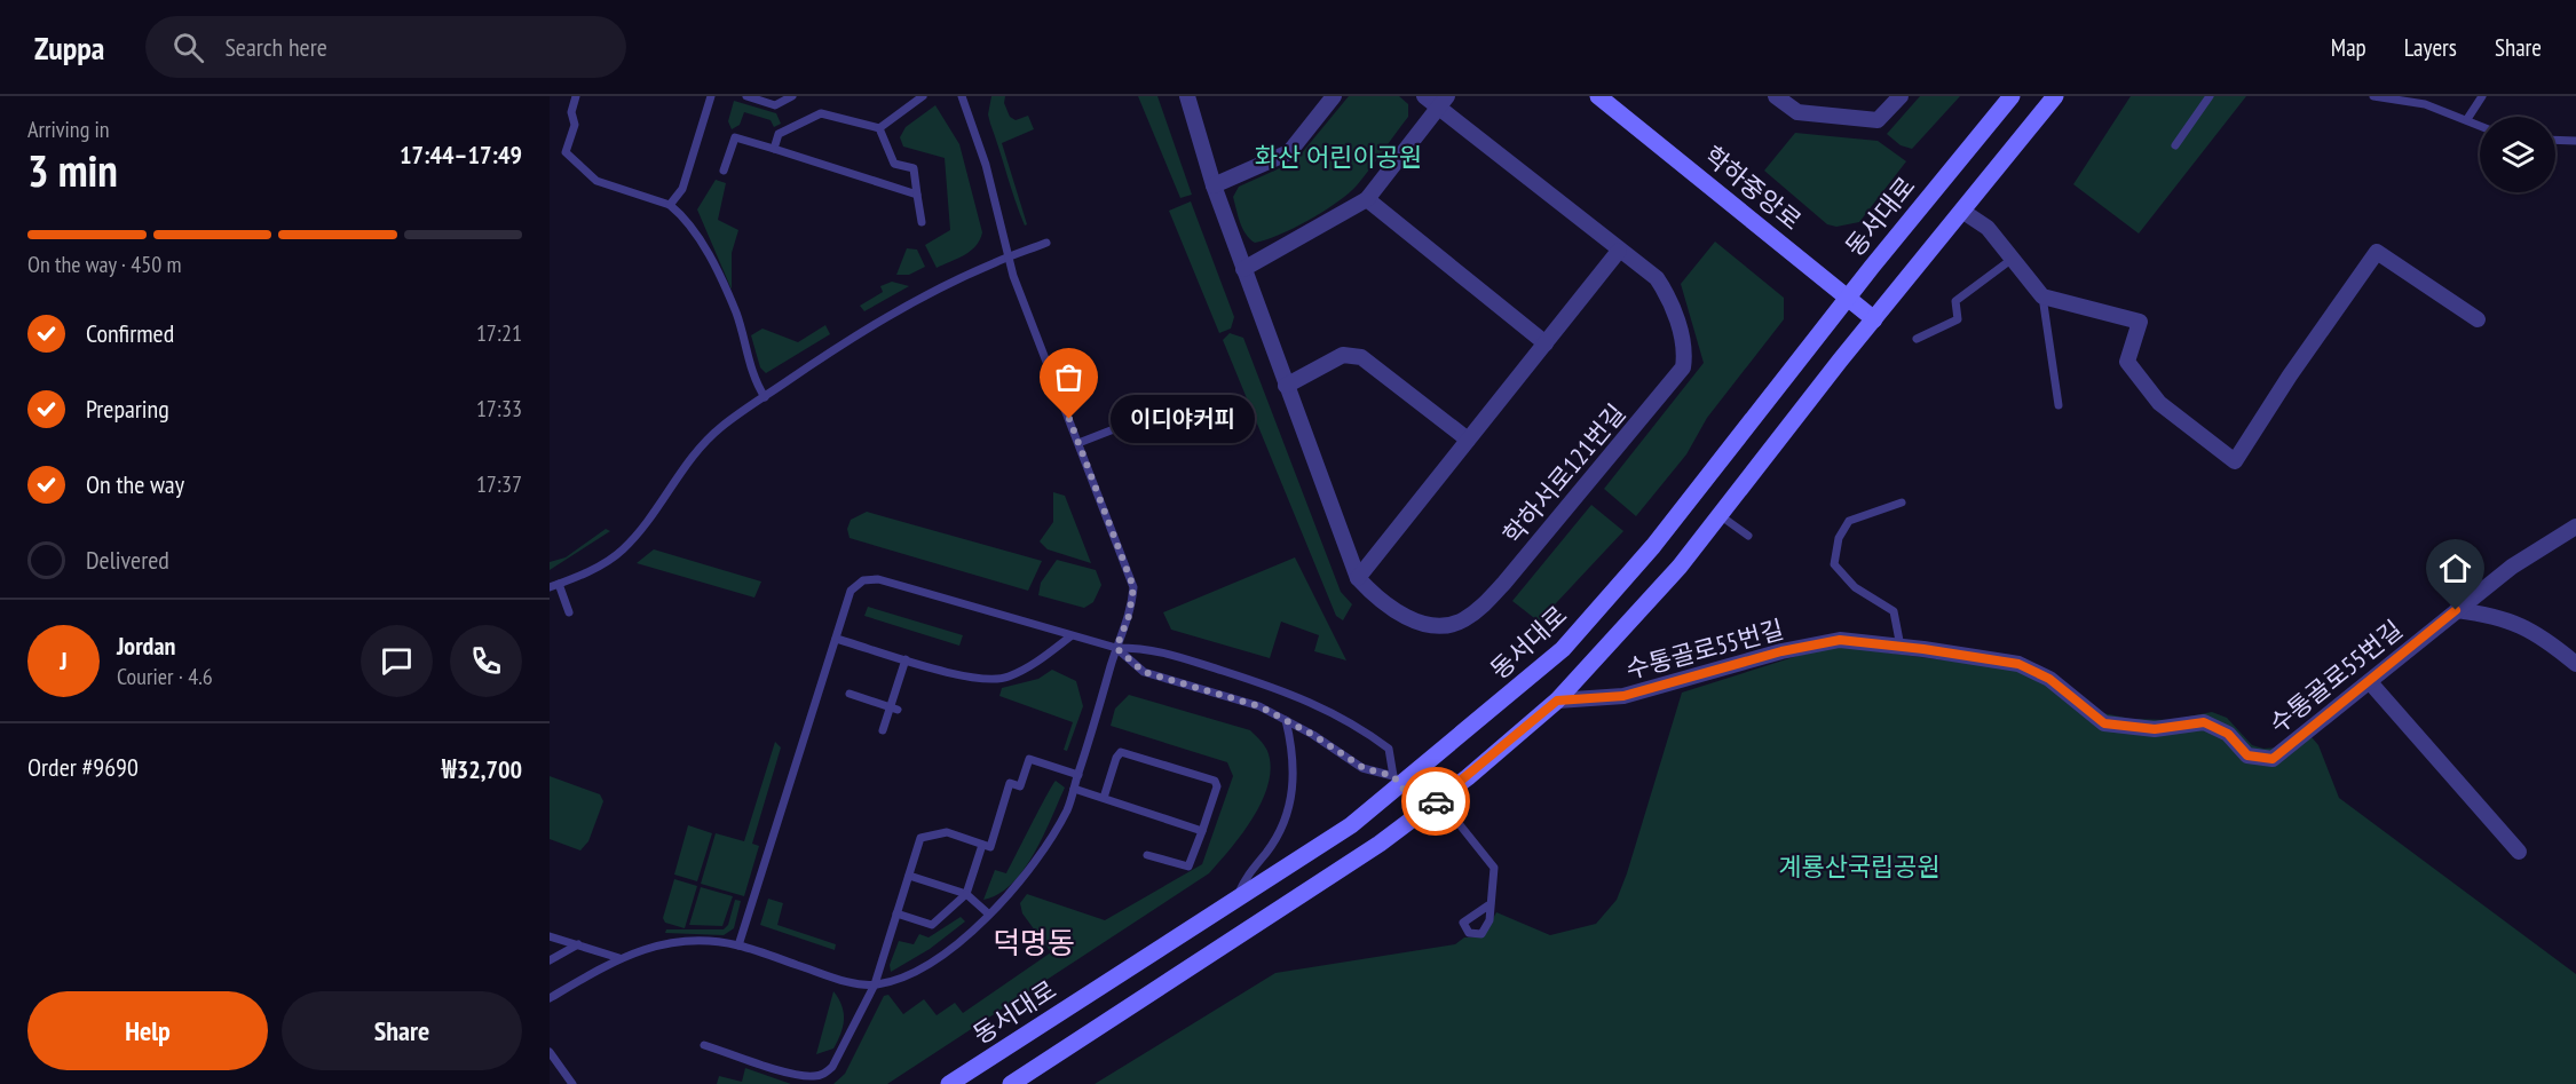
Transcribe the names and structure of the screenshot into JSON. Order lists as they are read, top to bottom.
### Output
{
  "streets": {
    "street": [
      "학하중앙로",
      "동서대로",
      "학하서로121번길",
      "수통골로55번길"
    ]
  },
  "crossings": [
    ["학하중앙로", "동서대로"]
  ],
  "districts": ["덕명동"],
  "parks": ["화산 어린이공원", "계룡산국립공원"],
  "places": ["이디야커피"],
  "page": {
    "header": "Zuppa",
    "search": "Search here",
    "nav": ["Map", "Layers", "Share"],
    "heading": ["3 min", "Arriving in", "17:44–17:49"],
    "panel": [
      "Jordan",
      "Courier · 4.6",
      "Order #9690",
      "₩32,700"
    ],
    "bar": "On the way · 450 m",
    "list": [
      ["Confirmed", "17:21"],
      ["Preparing", "17:33"],
      ["On the way", "17:37"],
      "Delivered"
    ],
    "bubble": "이디야커피",
    "round": "J",
    "buttons": ["Help", "Share"]
  }
}
